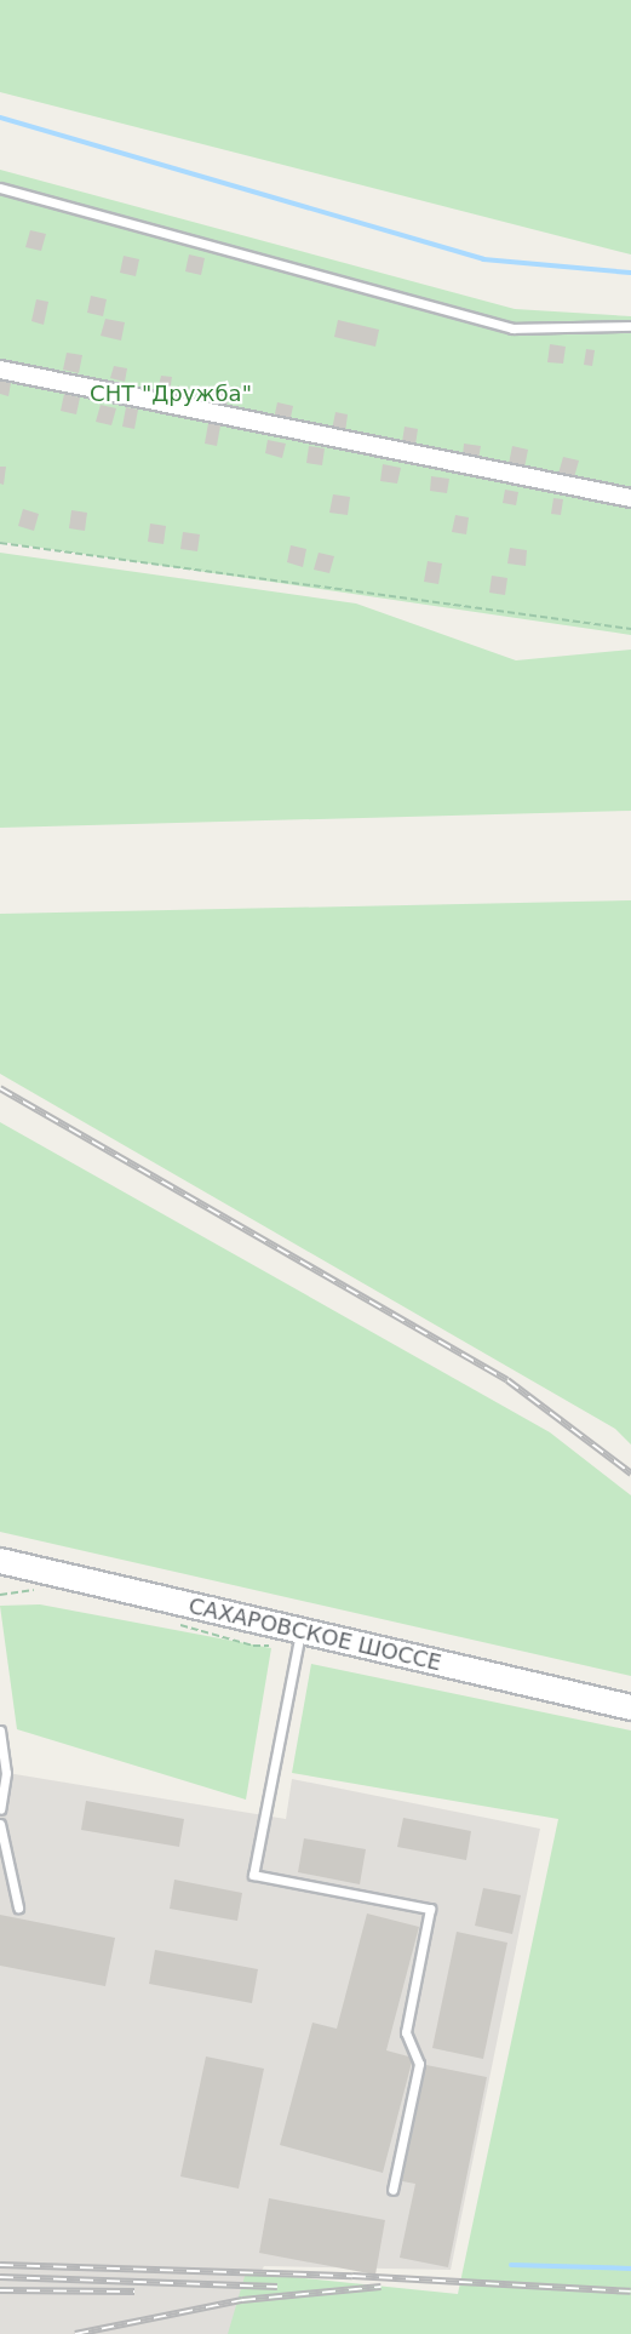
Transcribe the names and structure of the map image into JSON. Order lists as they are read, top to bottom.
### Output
{
  "streets": {
    "main road": ["САХАРОВСКОЕ ШОССЕ"]
  },
  "parks": ["СНТ \"Дружба\""]
}
